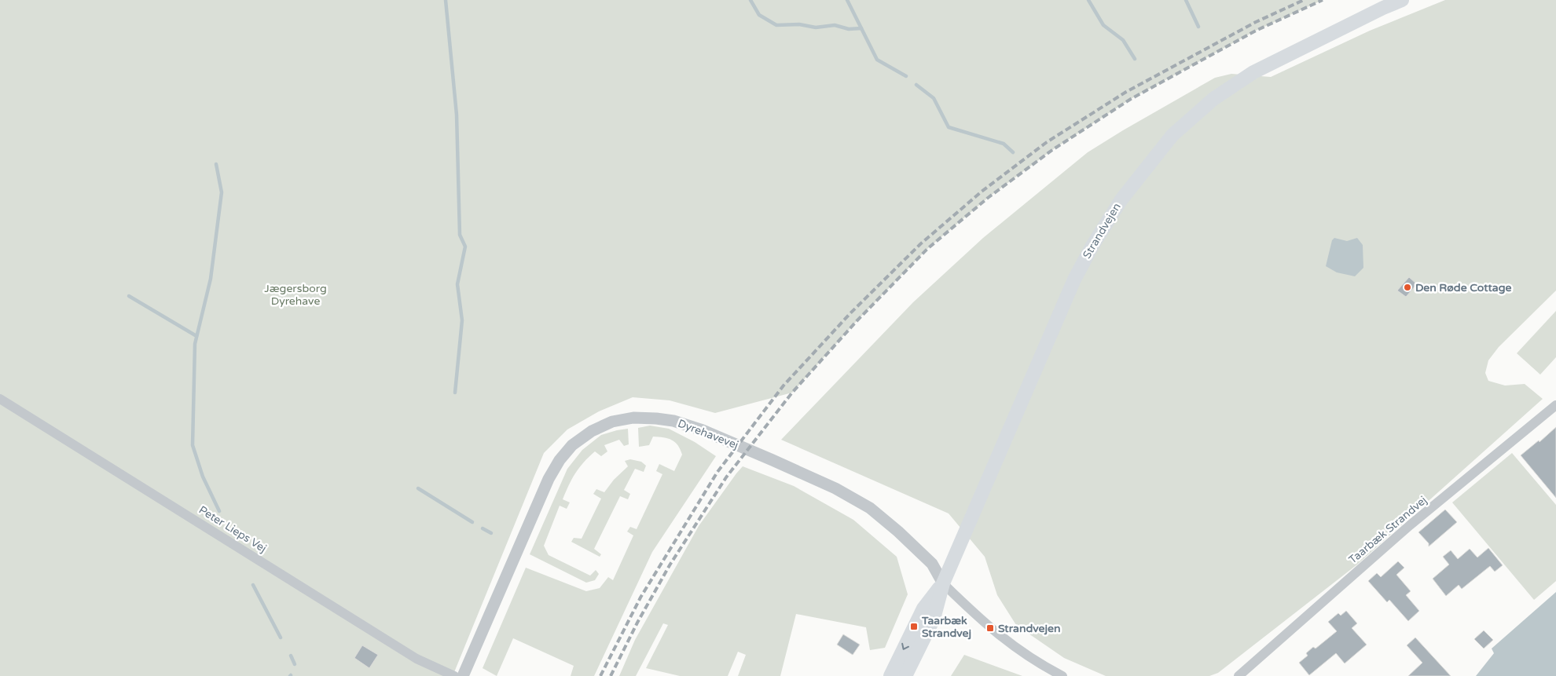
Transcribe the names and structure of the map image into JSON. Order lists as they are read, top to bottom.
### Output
{
  "streets": {
    "main road": ["Strandvejen"],
    "street": ["Dyrehavevej", "Peter Lieps Vej", "Taarbæk Strandvej"]
  },
  "crossings": [
    ["Strandvejen", "Dyrehavevej"]
  ],
  "parks": ["Jægersborg Dyrehave"],
  "places": {
    "other": ["Den Røde Cottage"],
    "transit": ["Taarbæk Strandvej", "Strandvejen"]
  }
}
